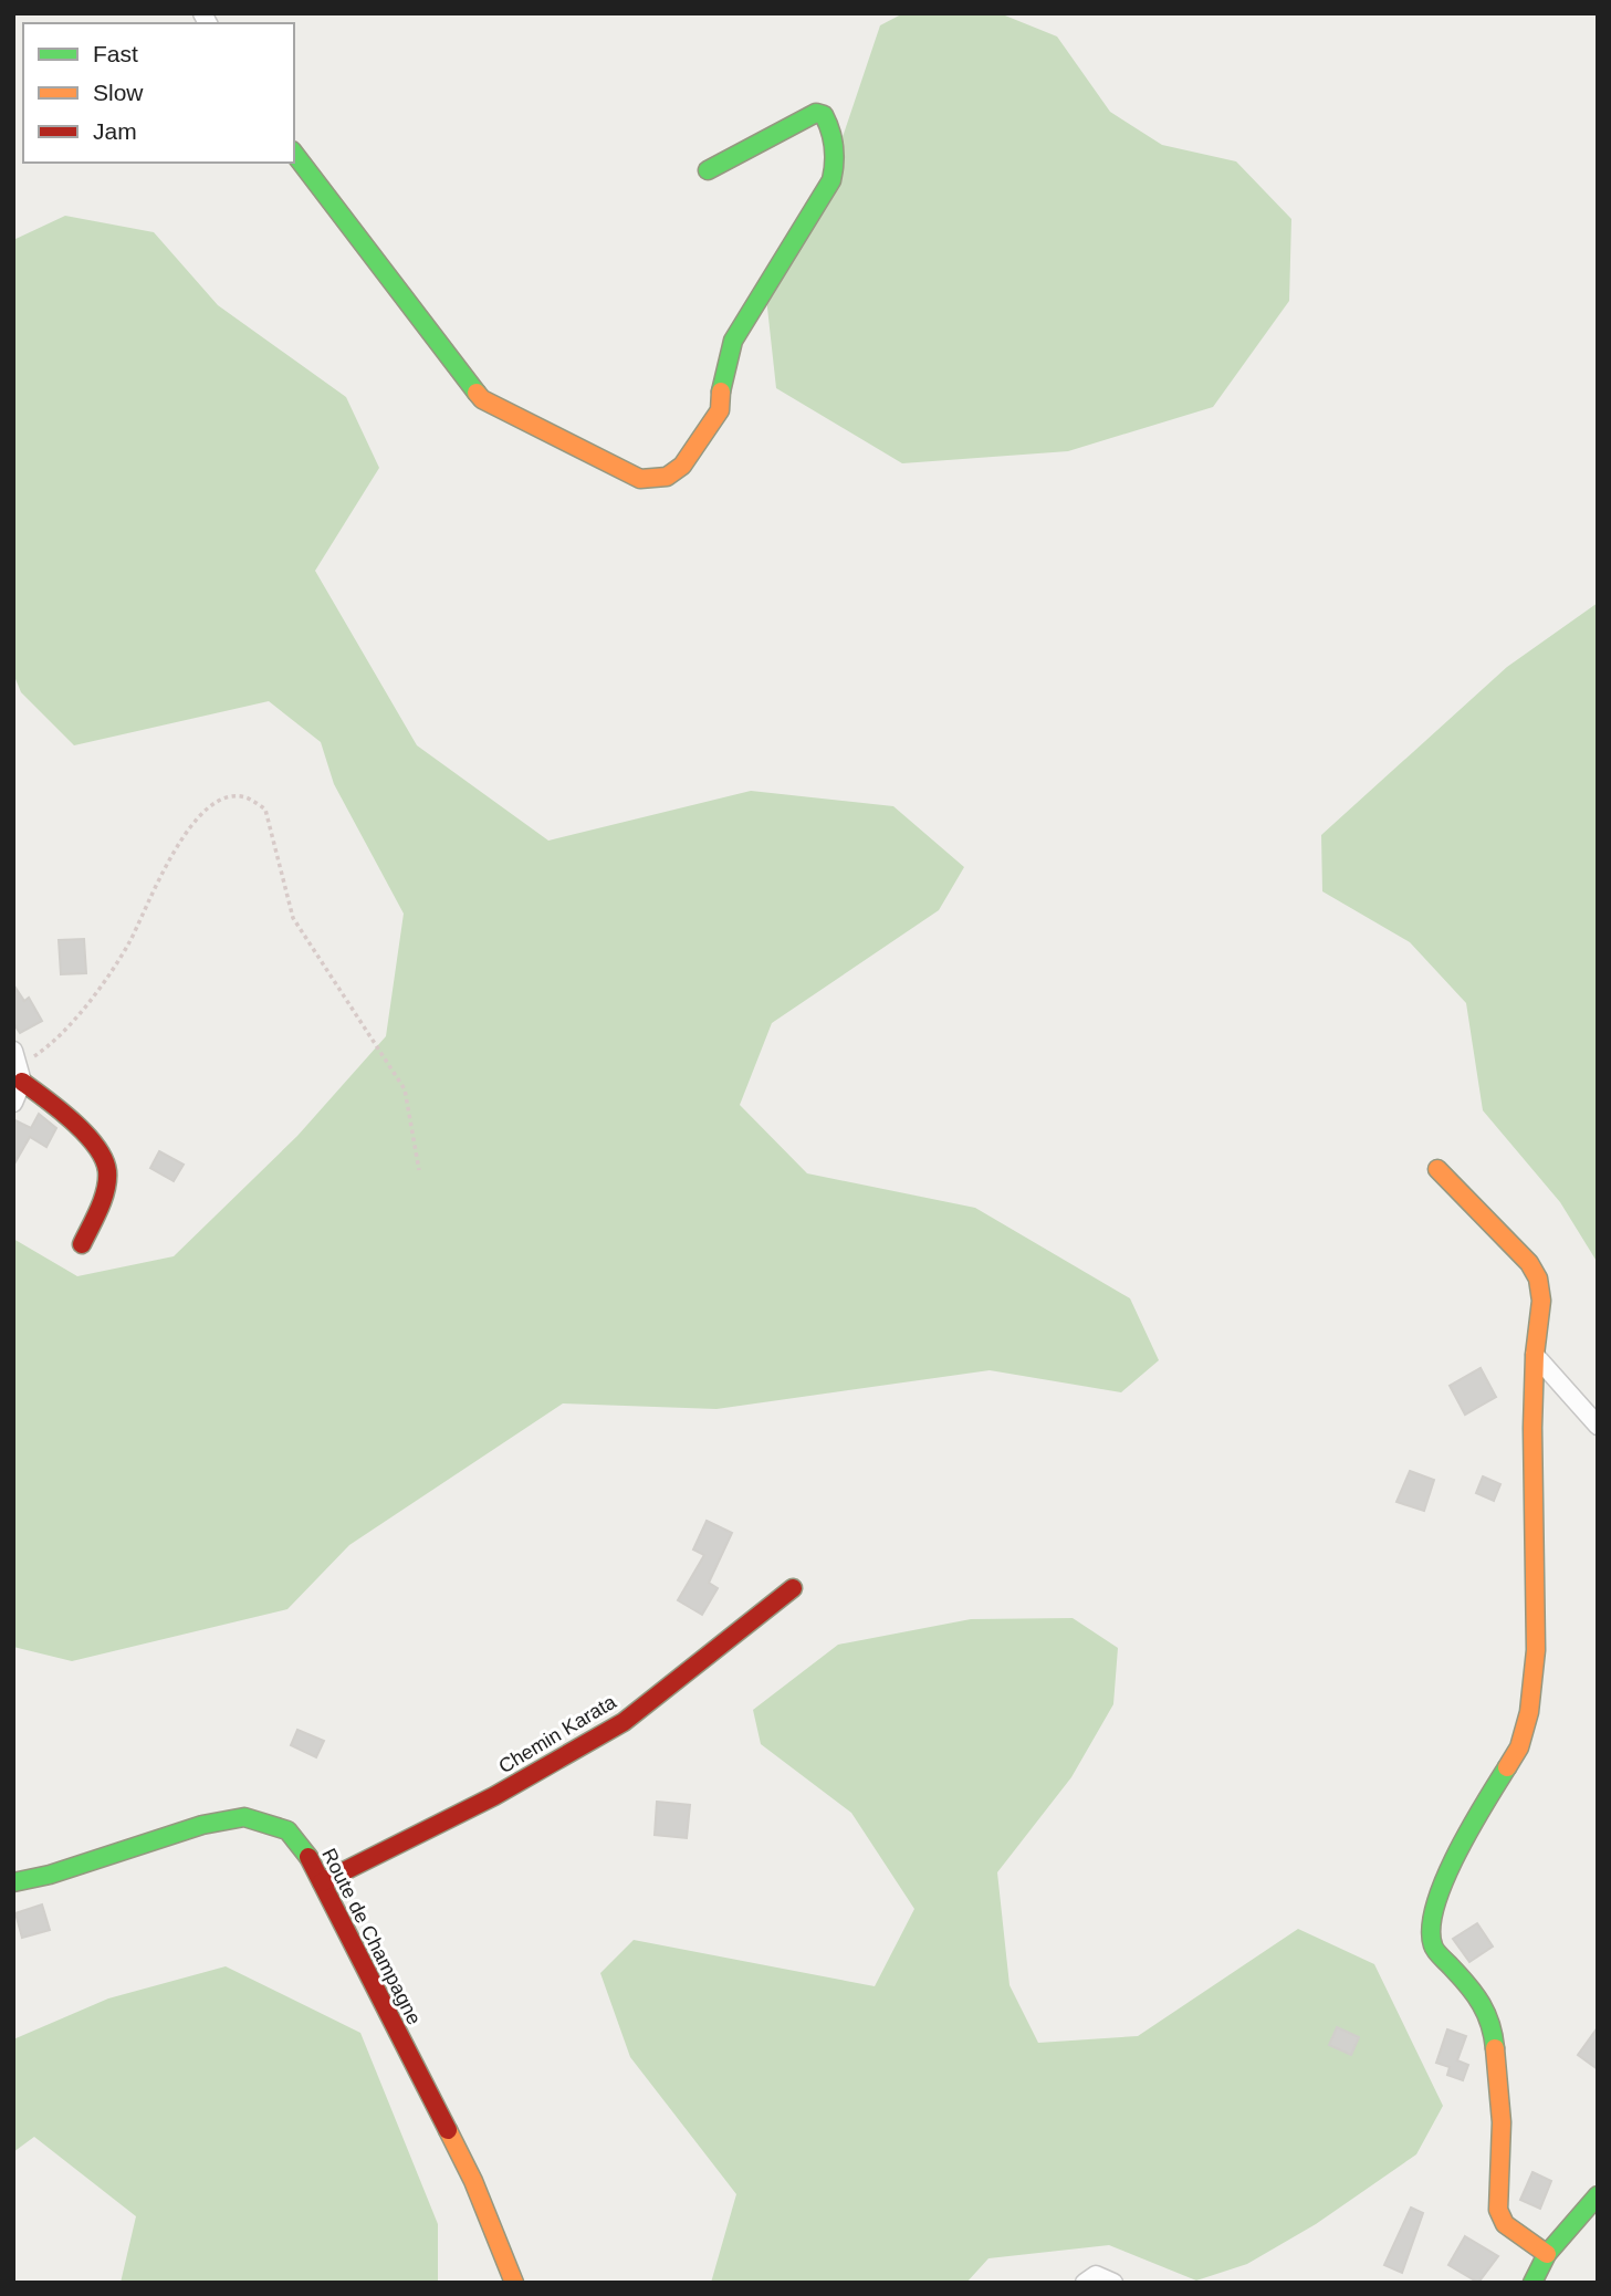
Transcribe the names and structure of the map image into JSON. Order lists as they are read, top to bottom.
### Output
{
  "streets": {
    "street": ["Chemin Karata", "Route de Champagne"]
  },
  "crossings": [
    ["Chemin Karata", "Route de Champagne"]
  ],
  "legend": ["Fast", "Slow", "Jam"]
}
